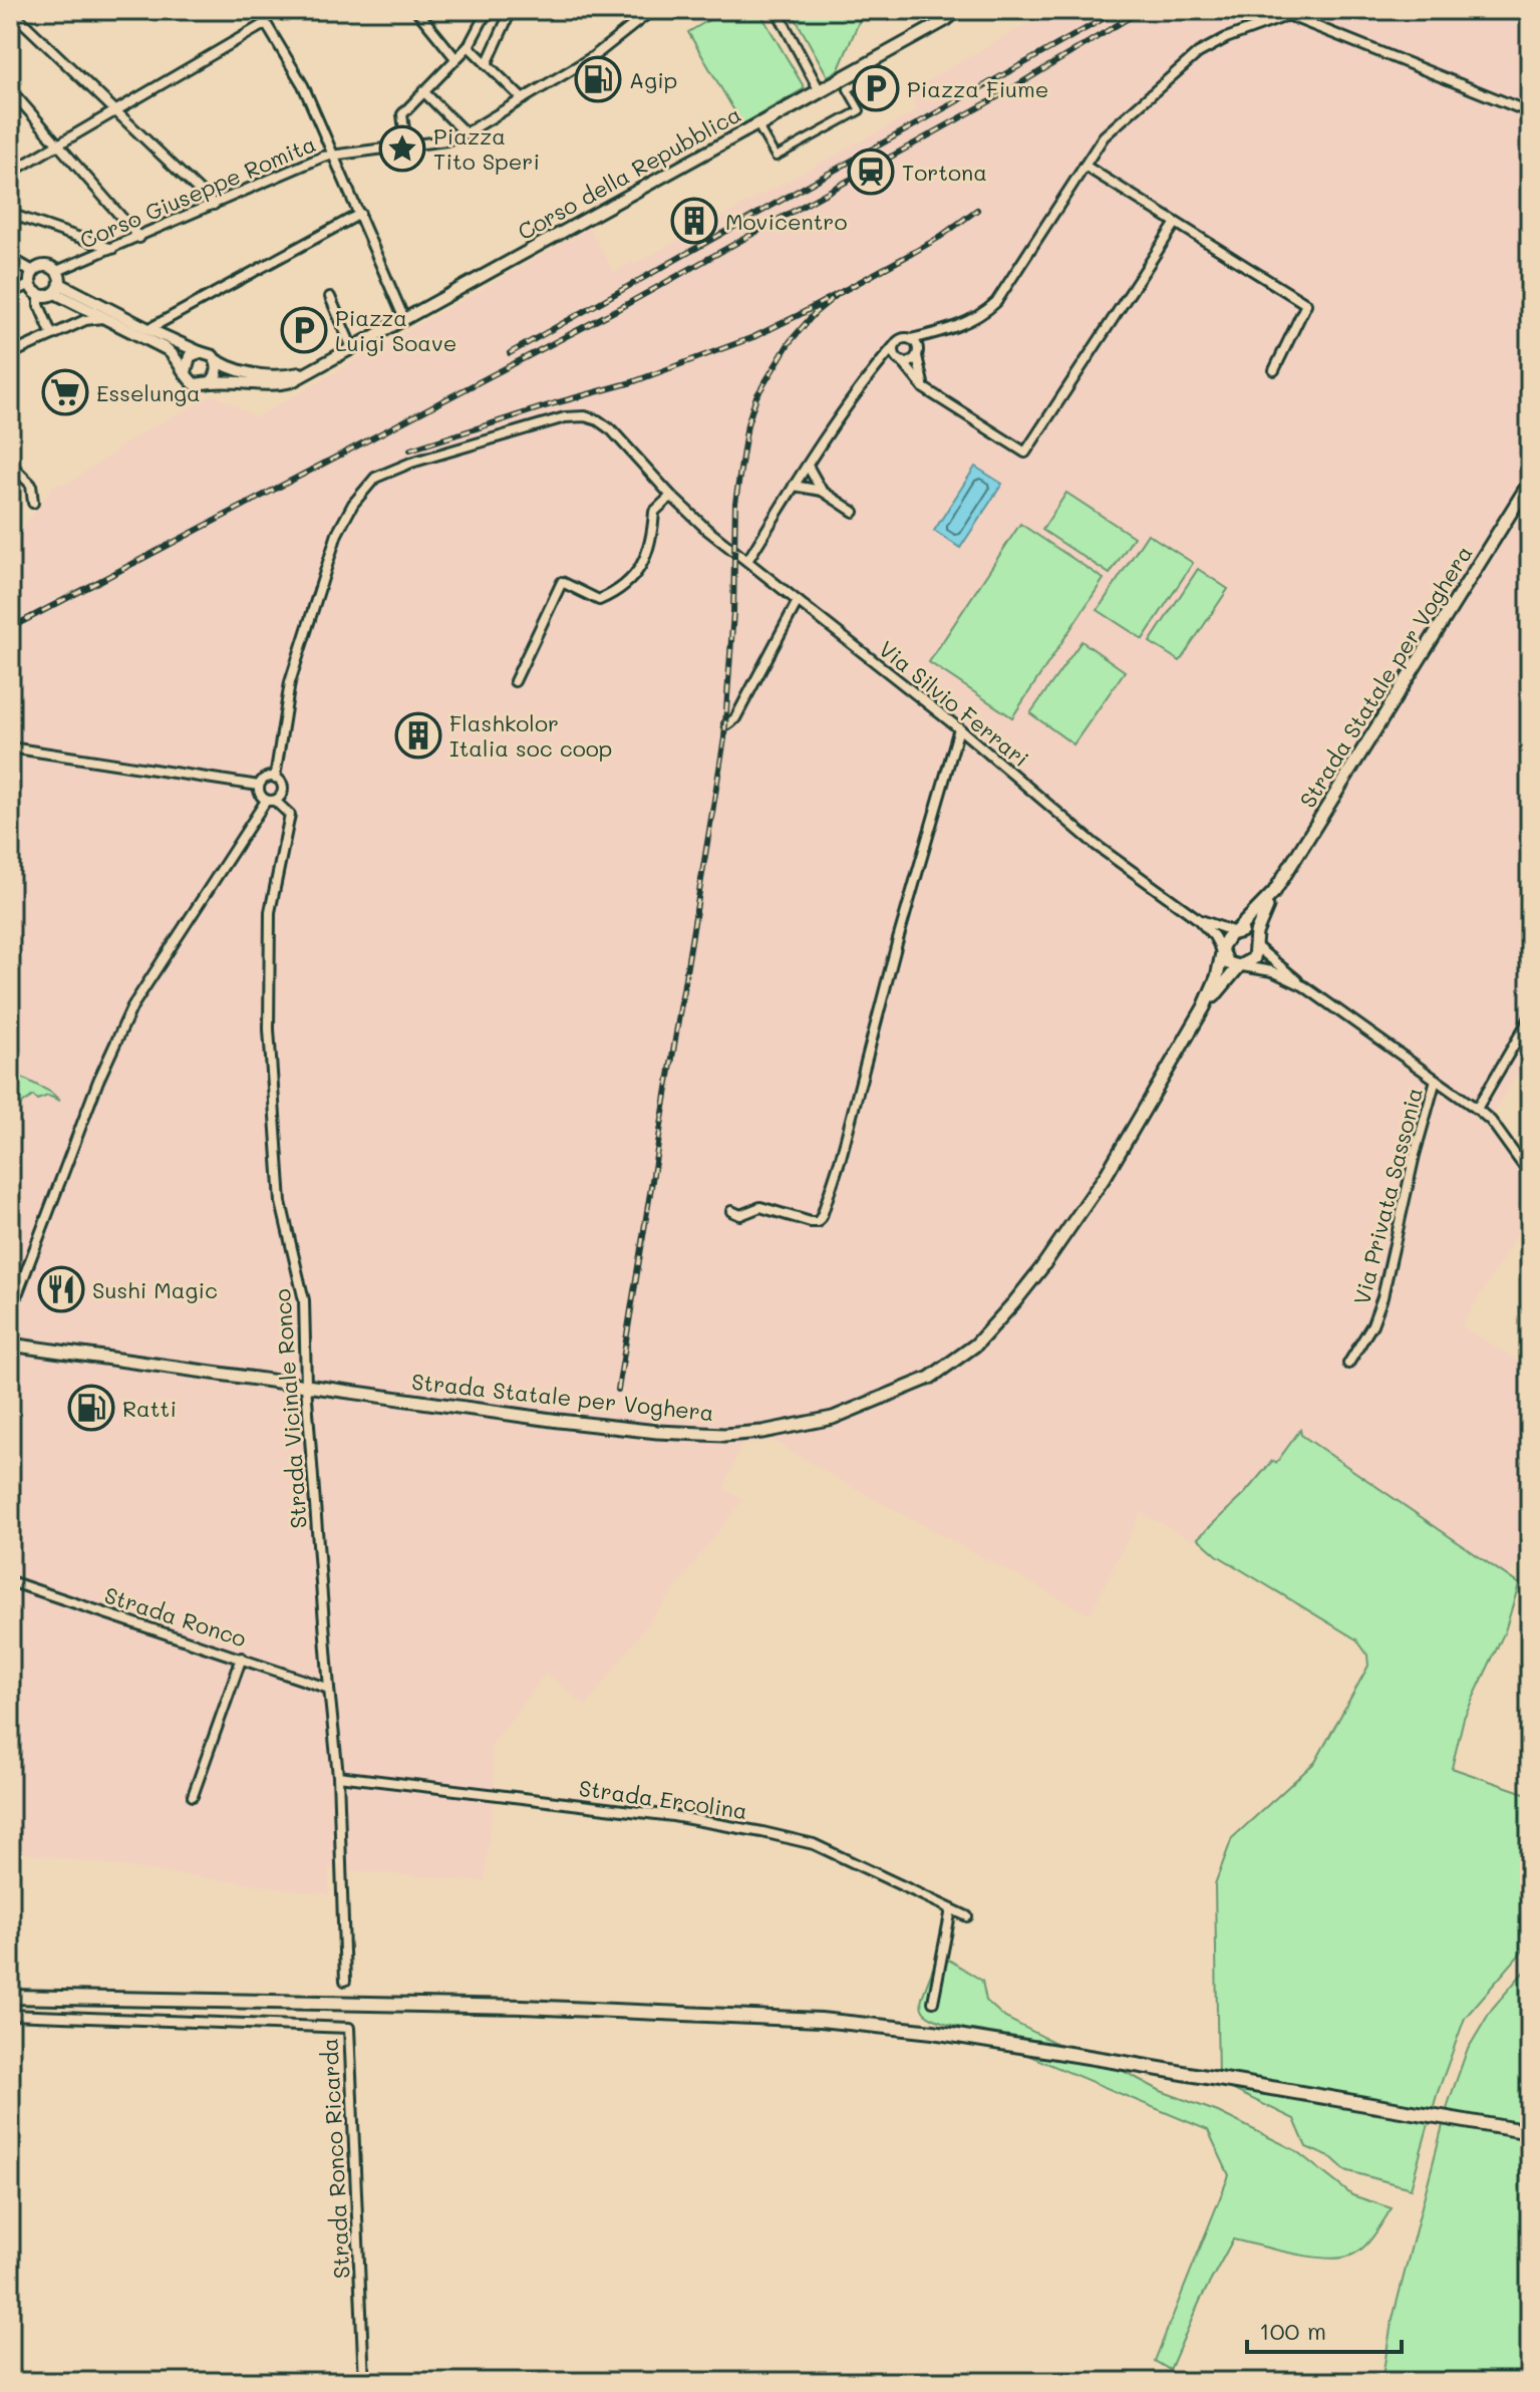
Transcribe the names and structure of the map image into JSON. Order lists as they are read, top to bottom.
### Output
{
  "streets": {
    "main road": ["Strada Statale per Voghera"],
    "street": [
      "Corso della Repubblica",
      "Corso Giuseppe Romita",
      "Via Silvio Ferrari",
      "Via Privata Sassonia",
      "Strada Vicinale Ronco",
      "Strada Ronco",
      "Strada Ercolina",
      "Strada Ronco Ricarda"
    ]
  },
  "crossings": [
    ["Strada Statale per Voghera", "Via Silvio Ferrari"],
    ["Strada Statale per Voghera", "Strada Vicinale Ronco"],
    ["Via Silvio Ferrari", "Strada Vicinale Ronco"],
    ["Strada Vicinale Ronco", "Strada Ronco"]
  ],
  "places": {
    "fuel station": ["Agip", "Ratti"],
    "parking": ["Piazza Fiume", "Piazza Luigi Soave"],
    "place": ["Piazza Tito Speri"],
    "station": ["Tortona"],
    "building": ["Movicentro", "Flashkolor Italia soc coop"],
    "supermarket": ["Esselunga"],
    "restaurant": ["Sushi Magic"]
  },
  "scale_bar": "100 m"
}
